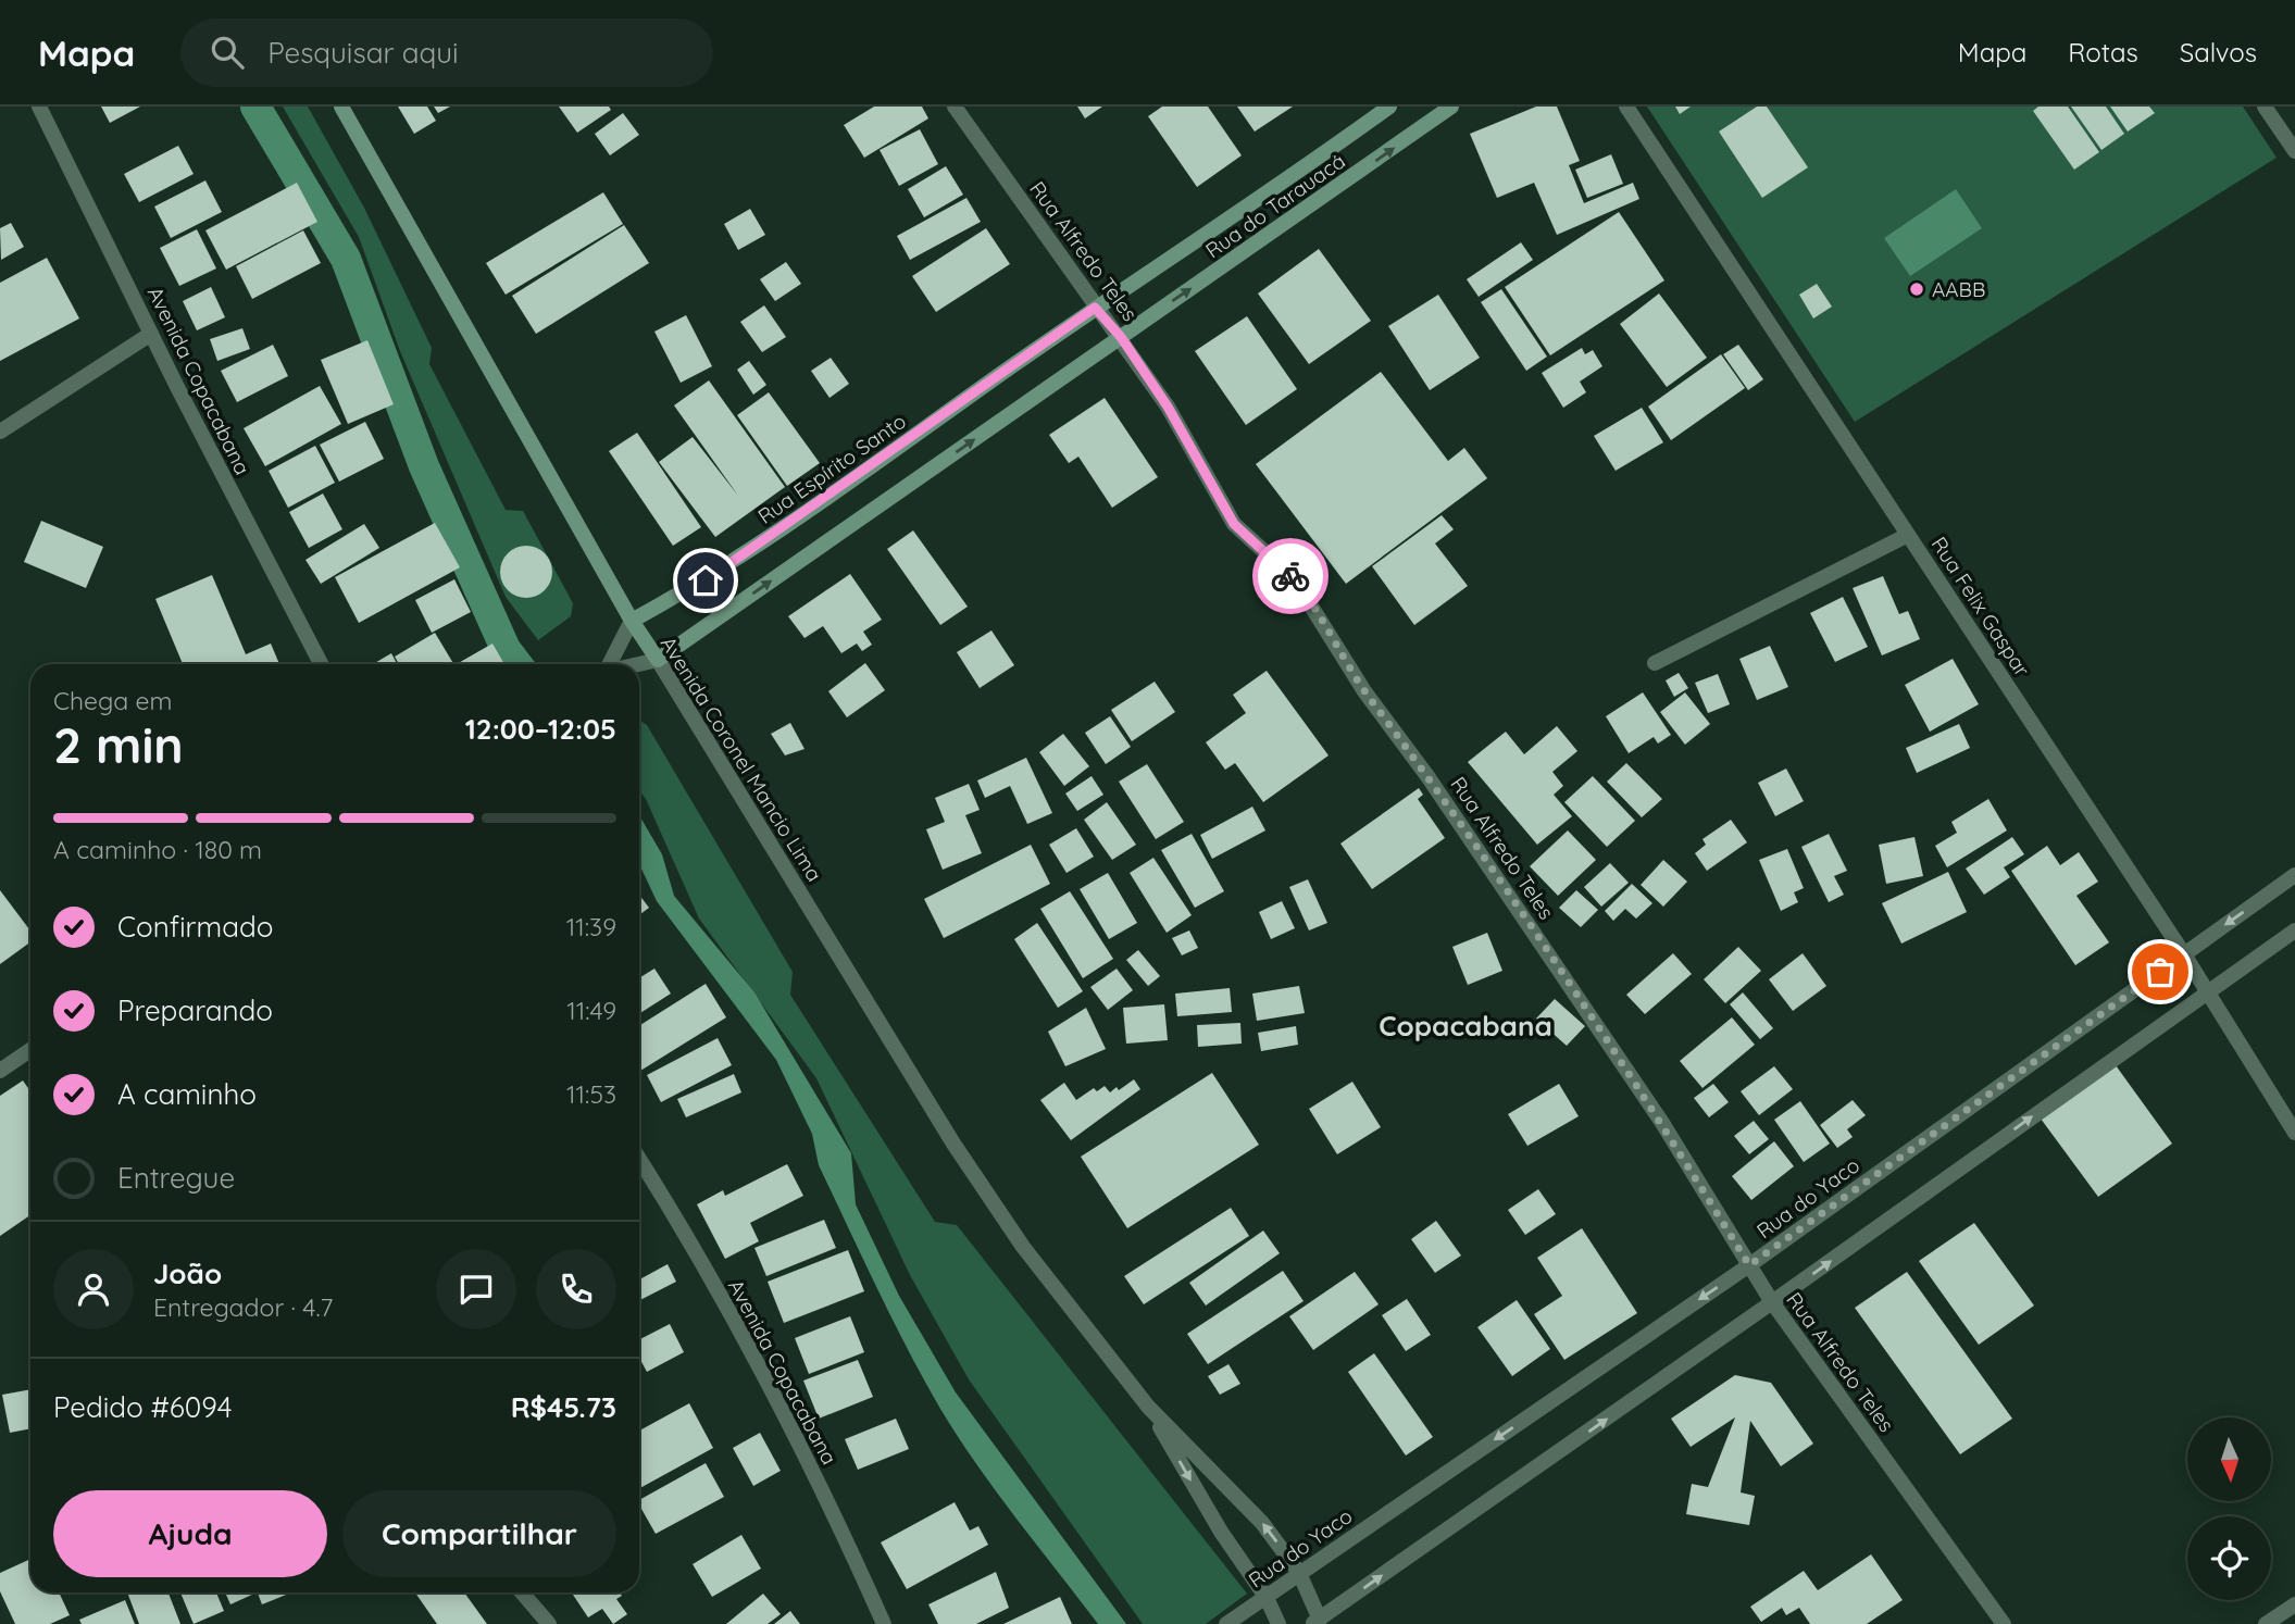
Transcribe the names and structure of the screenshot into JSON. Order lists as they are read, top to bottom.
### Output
{
  "streets": {
    "main road": ["Rua do Tarauacá", "Rua Espírito Santo", "Avenida Coronel Mancio Lima"],
    "street": [
      "Rua Alfredo Teles",
      "Avenida Copacabana",
      "Rua Felix Gaspar",
      "Rua do Yaco"
    ]
  },
  "crossings": [
    ["Rua do Tarauacá", "Rua Alfredo Teles"],
    ["Rua do Tarauacá", "Rua Espírito Santo"],
    ["Rua Alfredo Teles", "Rua Espírito Santo"],
    ["Rua Alfredo Teles", "Rua do Yaco"],
    ["Rua Espírito Santo", "Avenida Coronel Mancio Lima"],
    ["Rua Felix Gaspar", "Rua do Yaco"],
    ["Avenida Coronel Mancio Lima", "Rua do Yaco"]
  ],
  "districts": ["Copacabana"],
  "places": ["AABB"],
  "north": "bottom",
  "page": {
    "header": "Mapa",
    "search": "Pesquisar aqui",
    "nav": ["Mapa", "Rotas", "Salvos"],
    "heading": ["2 min", "Chega em", "12:00–12:05"],
    "panel": [
      "João",
      "Entregador · 4.7",
      "Pedido #6094",
      "R$45.73"
    ],
    "bar": "A caminho · 180 m",
    "list": [
      ["Confirmado", "11:39"],
      ["Preparando", "11:49"],
      ["A caminho", "11:53"],
      "Entregue"
    ],
    "buttons": ["Ajuda", "Compartilhar"]
  }
}
